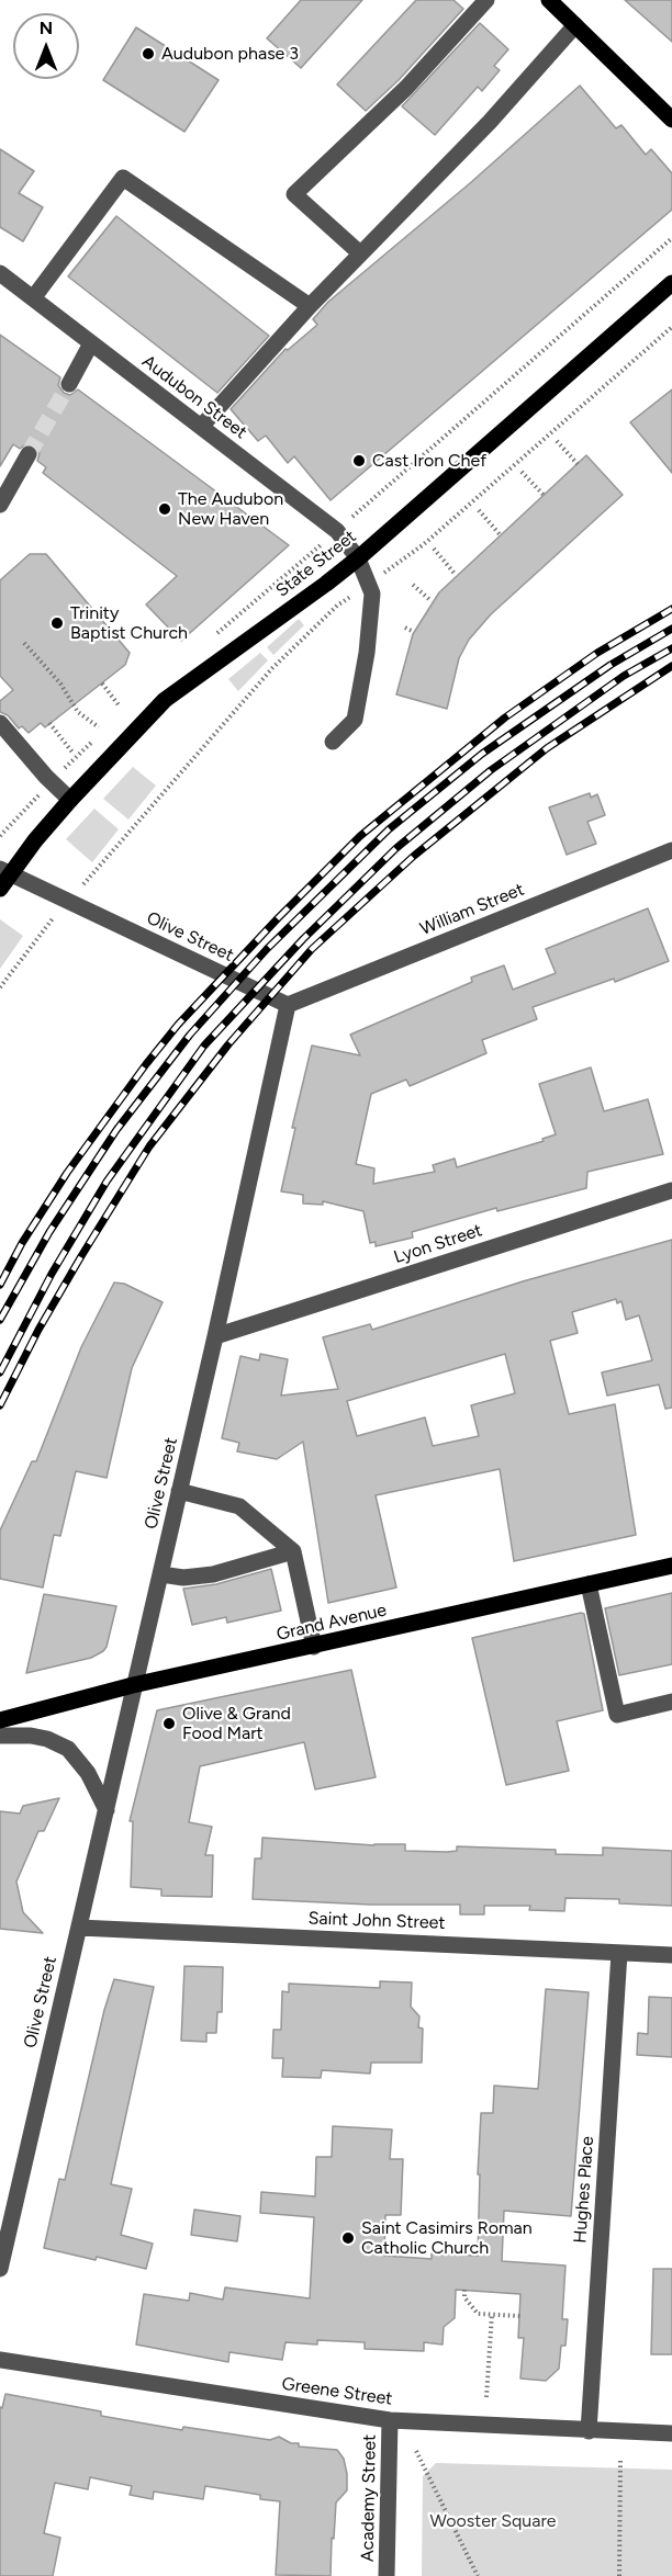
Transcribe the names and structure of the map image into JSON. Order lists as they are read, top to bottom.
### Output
{
  "streets": {
    "main road": ["State Street", "Grand Avenue"],
    "street": [
      "Audubon Street",
      "William Street",
      "Olive Street",
      "Lyon Street",
      "Saint John Street",
      "Hughes Place",
      "Greene Street",
      "Academy Street"
    ]
  },
  "crossings": [
    ["Audubon Street", "State Street"],
    ["State Street", "Olive Street"],
    ["William Street", "Olive Street"],
    ["Olive Street", "Lyon Street"],
    ["Olive Street", "Grand Avenue"],
    ["Olive Street", "Saint John Street"],
    ["Saint John Street", "Hughes Place"],
    ["Hughes Place", "Greene Street"],
    ["Greene Street", "Academy Street"]
  ],
  "parks": ["Wooster Square"],
  "places": [
    "Audubon phase 3",
    "Cast Iron Chef",
    "The Audubon New Haven",
    "Trinity Baptist Church",
    "Olive & Grand Food Mart",
    "Saint Casimirs Roman Catholic Church"
  ],
  "north": "top"
}
